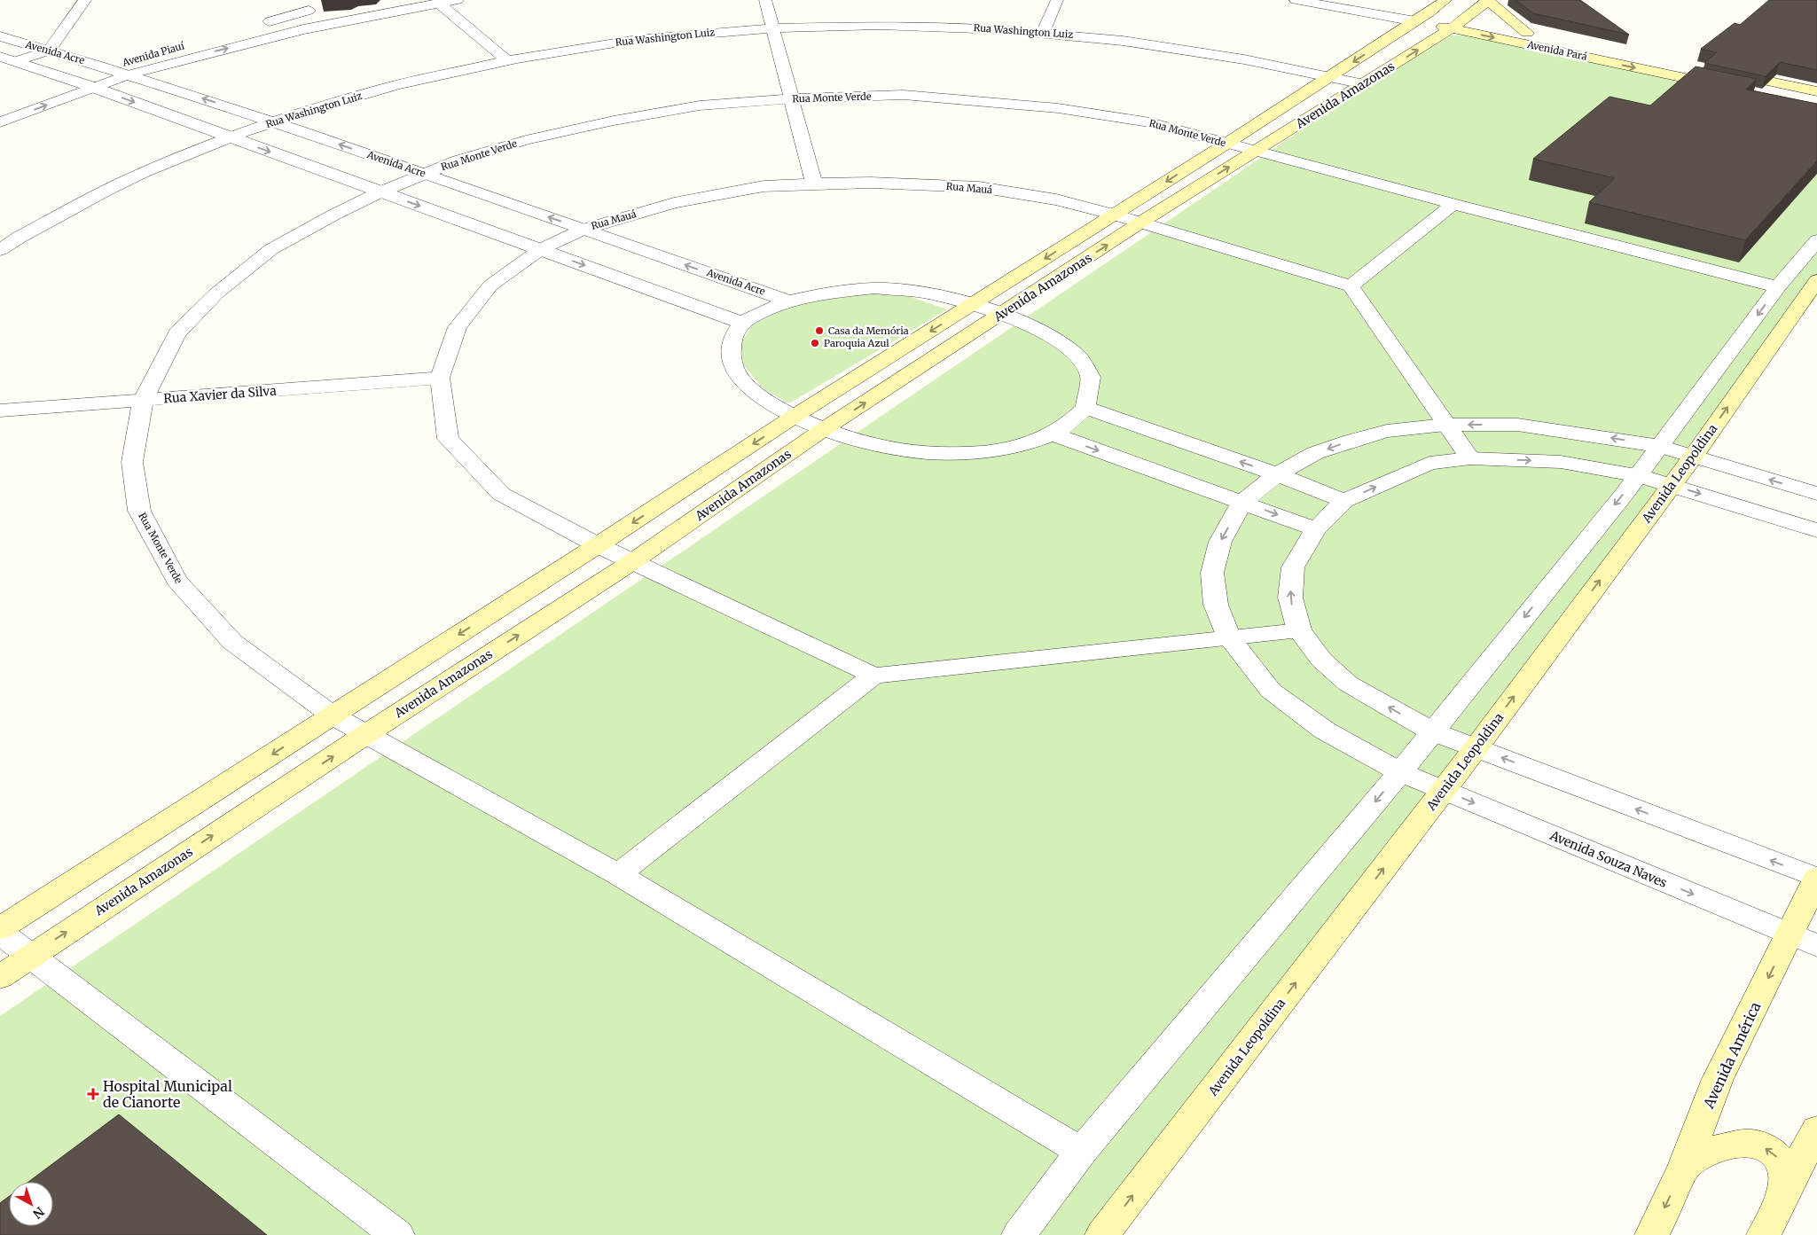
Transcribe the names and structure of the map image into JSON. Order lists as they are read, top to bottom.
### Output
{
  "streets": {
    "main road": [
      "Avenida Pará",
      "Avenida Amazonas",
      "Avenida Leopoldina",
      "Avenida América"
    ],
    "street": [
      "Rua Washington Luiz",
      "Avenida Acre",
      "Avenida Piauí",
      "Rua Monte Verde",
      "Rua Mauá",
      "Rua Xavier da Silva",
      "Avenida Souza Naves"
    ]
  },
  "crossings": [
    ["Rua Washington Luiz", "Avenida Acre"],
    ["Rua Washington Luiz", "Avenida Amazonas"],
    ["Avenida Pará", "Avenida Amazonas"],
    ["Avenida Acre", "Avenida Piauí"],
    ["Avenida Acre", "Rua Monte Verde"],
    ["Avenida Acre", "Rua Mauá"],
    ["Avenida Amazonas", "Rua Monte Verde"],
    ["Avenida Amazonas", "Rua Mauá"],
    ["Rua Monte Verde", "Rua Xavier da Silva"],
    ["Rua Mauá", "Rua Xavier da Silva"],
    ["Avenida Leopoldina", "Avenida Souza Naves"],
    ["Avenida Souza Naves", "Avenida América"]
  ],
  "one_way": ["Avenida Leopoldina"],
  "places": {
    "other": ["Casa da Memória", "Paroquia Azul"],
    "health": ["Hospital Municipal de Cianorte"]
  },
  "north": "bottom right"
}
